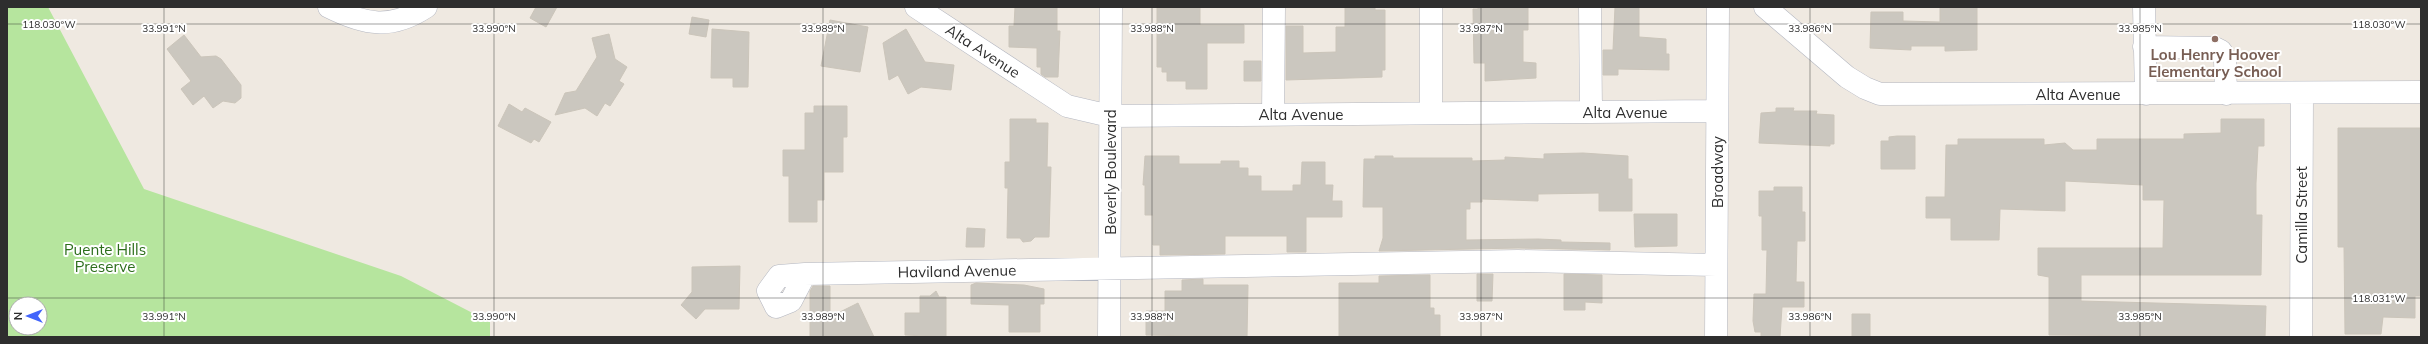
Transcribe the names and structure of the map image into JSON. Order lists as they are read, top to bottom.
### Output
{
  "streets": {
    "street": [
      "Alta Avenue",
      "Beverly Boulevard",
      "Broadway",
      "Camilla Street",
      "Haviland Avenue"
    ]
  },
  "crossings": [
    ["Alta Avenue", "Beverly Boulevard"],
    ["Alta Avenue", "Broadway"],
    ["Alta Avenue", "Camilla Street"],
    ["Beverly Boulevard", "Haviland Avenue"],
    ["Broadway", "Haviland Avenue"]
  ],
  "parks": ["Puente Hills Preserve"],
  "places": ["Lou Henry Hoover Elementary School"],
  "north": "left",
  "coordinates": [
    "118.030°W",
    "33.991°N",
    "33.990°N",
    "33.989°N",
    "33.988°N",
    "33.987°N",
    "33.986°N",
    "33.985°N",
    "118.031°W"
  ]
}
